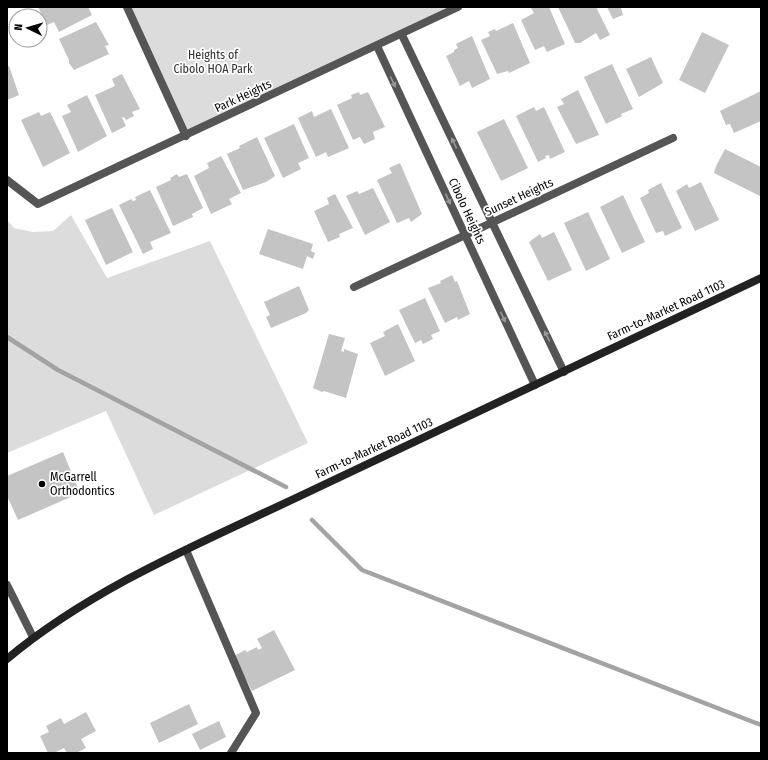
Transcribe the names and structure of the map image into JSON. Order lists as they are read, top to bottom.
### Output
{
  "streets": {
    "main road": ["Farm-to-Market Road 1103"],
    "street": ["Park Heights", "Sunset Heights", "Cibolo Heights"]
  },
  "crossings": [
    ["Park Heights", "Cibolo Heights"],
    ["Sunset Heights", "Cibolo Heights"],
    ["Cibolo Heights", "Farm-to-Market Road 1103"]
  ],
  "parks": ["Heights of Cibolo HOA Park"],
  "places": ["McGarrell Orthodontics"],
  "north": "left"
}
